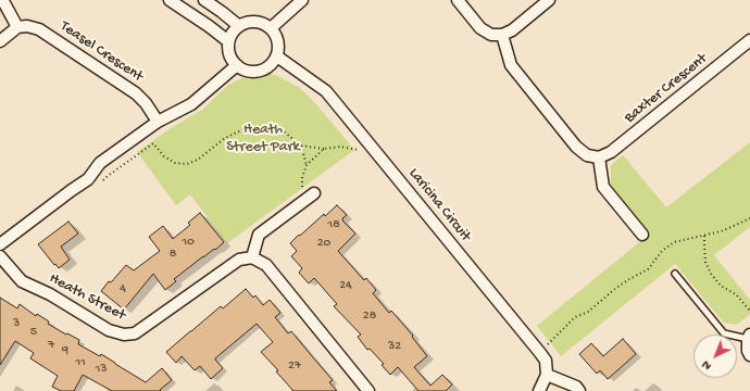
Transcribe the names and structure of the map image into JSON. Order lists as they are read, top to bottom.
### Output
{
  "streets": {
    "street": [
      "Teasel Crescent",
      "Baxter Crescent",
      "Laricina Circuit",
      "Heath Street"
    ]
  },
  "parks": ["Heath Street Park"],
  "house_numbers": [
    "18",
    "10",
    "20",
    "8",
    "24",
    "4",
    "28",
    "3",
    "5",
    "7",
    "32",
    "9",
    "11",
    "27",
    "13"
  ],
  "north": "bottom left"
}
